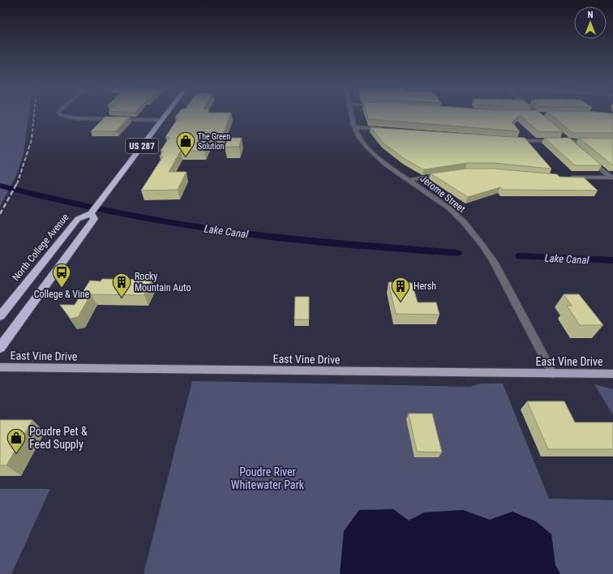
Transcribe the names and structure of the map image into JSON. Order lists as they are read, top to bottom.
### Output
{
  "streets": {
    "highway": ["US 287", "North College Avenue"],
    "main road": ["East Vine Drive"],
    "street": ["Jerome Street"]
  },
  "crossings": [
    ["Jerome Street", "East Vine Drive"]
  ],
  "water": ["Lake Canal"],
  "parks": ["Poudre River Whitewater Park"],
  "places": {
    "shop": ["The Green Solution", "Poudre Pet & Feed Supply"],
    "bus stop": ["College & Vine"],
    "building": ["Rocky Mountain Auto", "Hersh"]
  },
  "north": "top"
}
